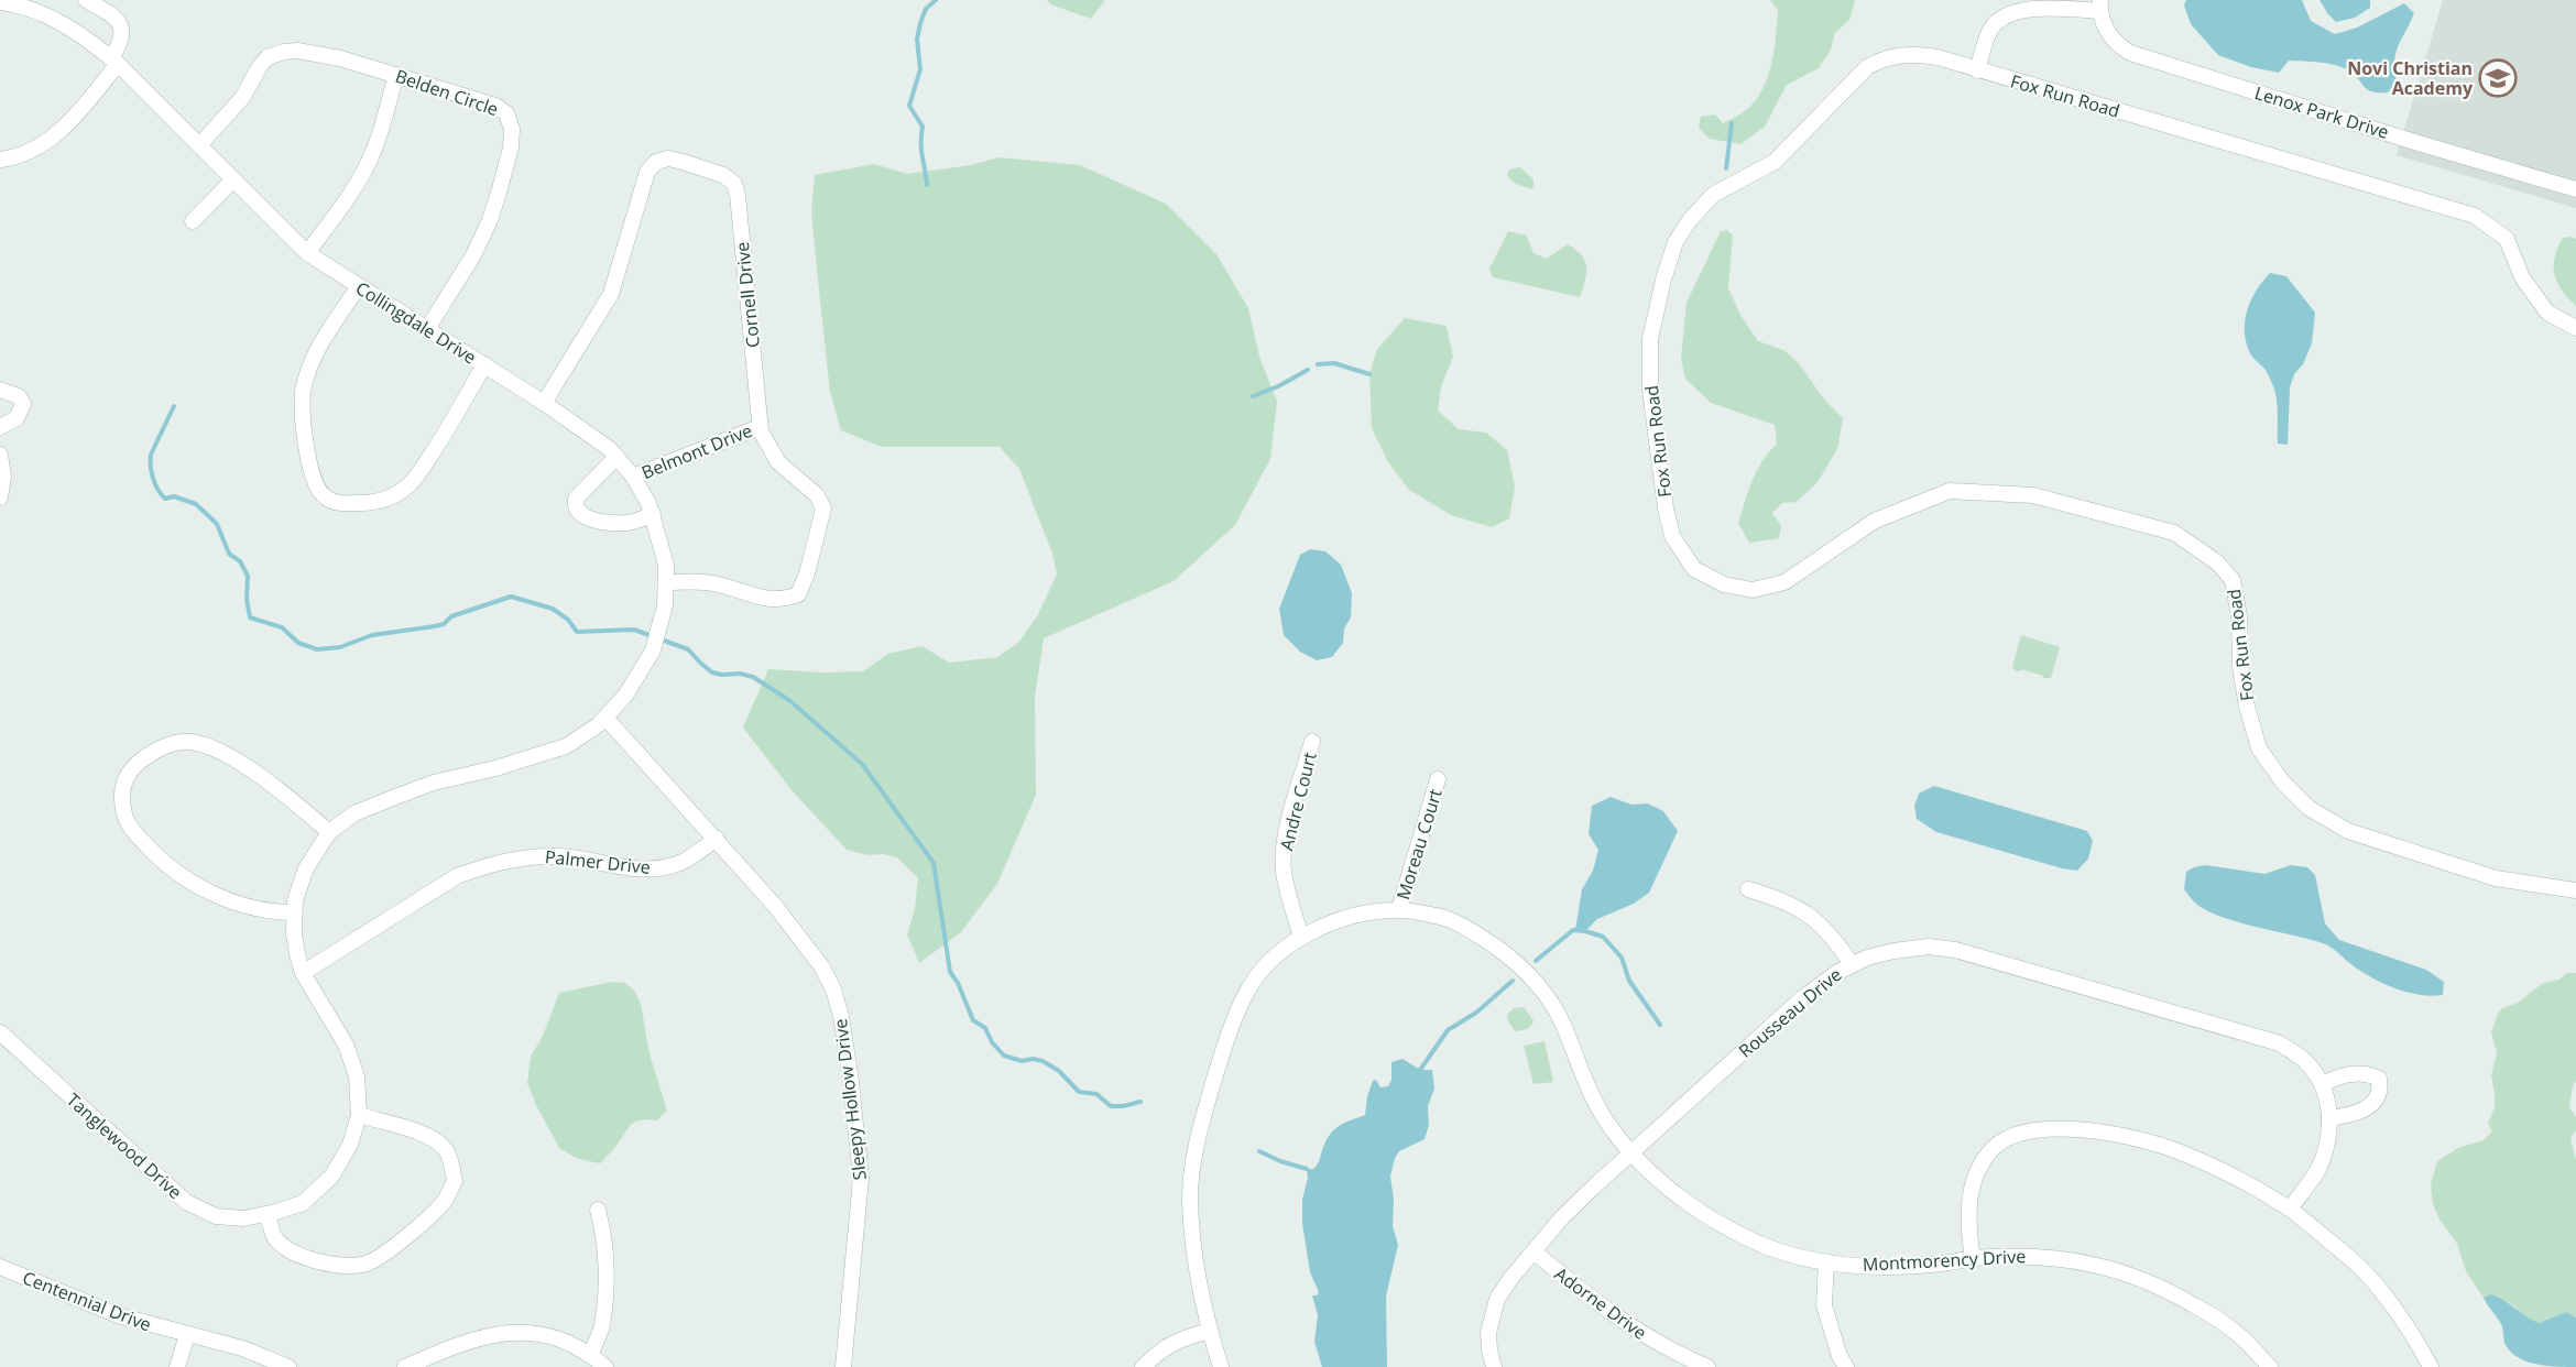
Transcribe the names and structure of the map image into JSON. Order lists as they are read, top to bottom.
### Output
{
  "streets": {
    "street": [
      "Belden Circle",
      "Fox Run Road",
      "Lenox Park Drive",
      "Cornell Drive",
      "Collingdale Drive",
      "Belmont Drive",
      "Andre Court",
      "Moreau Court",
      "Palmer Drive",
      "Rousseau Drive",
      "Sleepy Hollow Drive",
      "Tanglewood Drive",
      "Montmorency Drive",
      "Centennial Drive",
      "Adorne Drive"
    ]
  },
  "crossings": [
    ["Belden Circle", "Collingdale Drive"],
    ["Cornell Drive", "Collingdale Drive"],
    ["Cornell Drive", "Belmont Drive"],
    ["Collingdale Drive", "Belmont Drive"],
    ["Collingdale Drive", "Sleepy Hollow Drive"],
    ["Collingdale Drive", "Tanglewood Drive"],
    ["Andre Court", "Montmorency Drive"],
    ["Moreau Court", "Montmorency Drive"],
    ["Palmer Drive", "Sleepy Hollow Drive"],
    ["Palmer Drive", "Tanglewood Drive"],
    ["Rousseau Drive", "Montmorency Drive"],
    ["Rousseau Drive", "Adorne Drive"],
    ["Sleepy Hollow Drive", "Tanglewood Drive"]
  ],
  "places": {
    "school or university": ["Novi Christian Academy"]
  }
}
